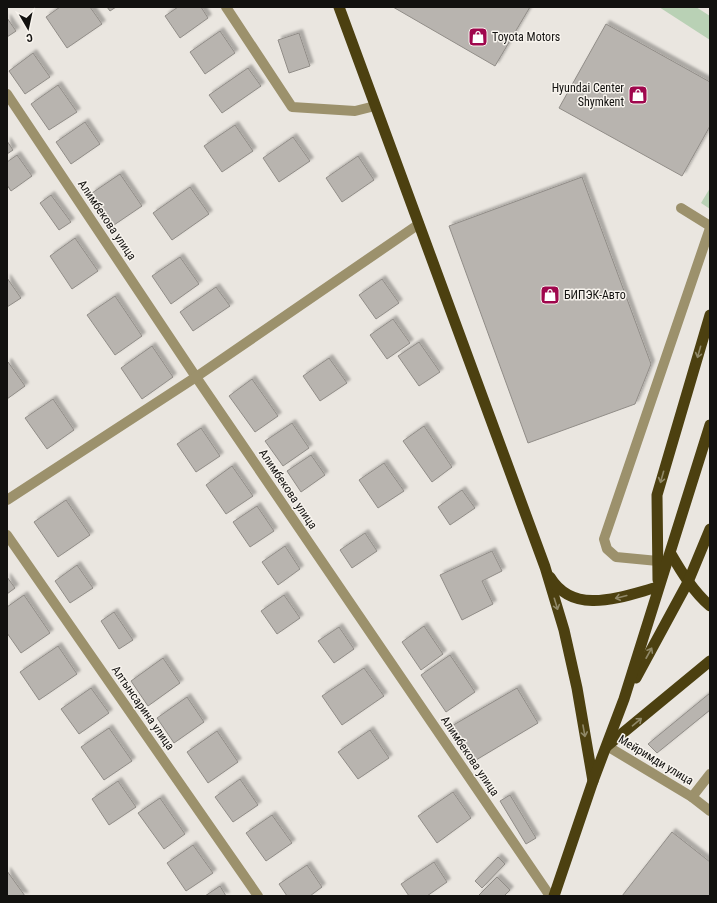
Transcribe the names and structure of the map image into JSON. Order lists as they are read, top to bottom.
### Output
{
  "streets": {
    "street": ["Алимбекова улица", "Алтынсарина улица", "Мейримди улица"]
  },
  "places": {
    "shop": ["Toyota Motors", "Hyundai Center Shymkent", "БИПЭК-Авто"]
  },
  "north": "bottom"
}
